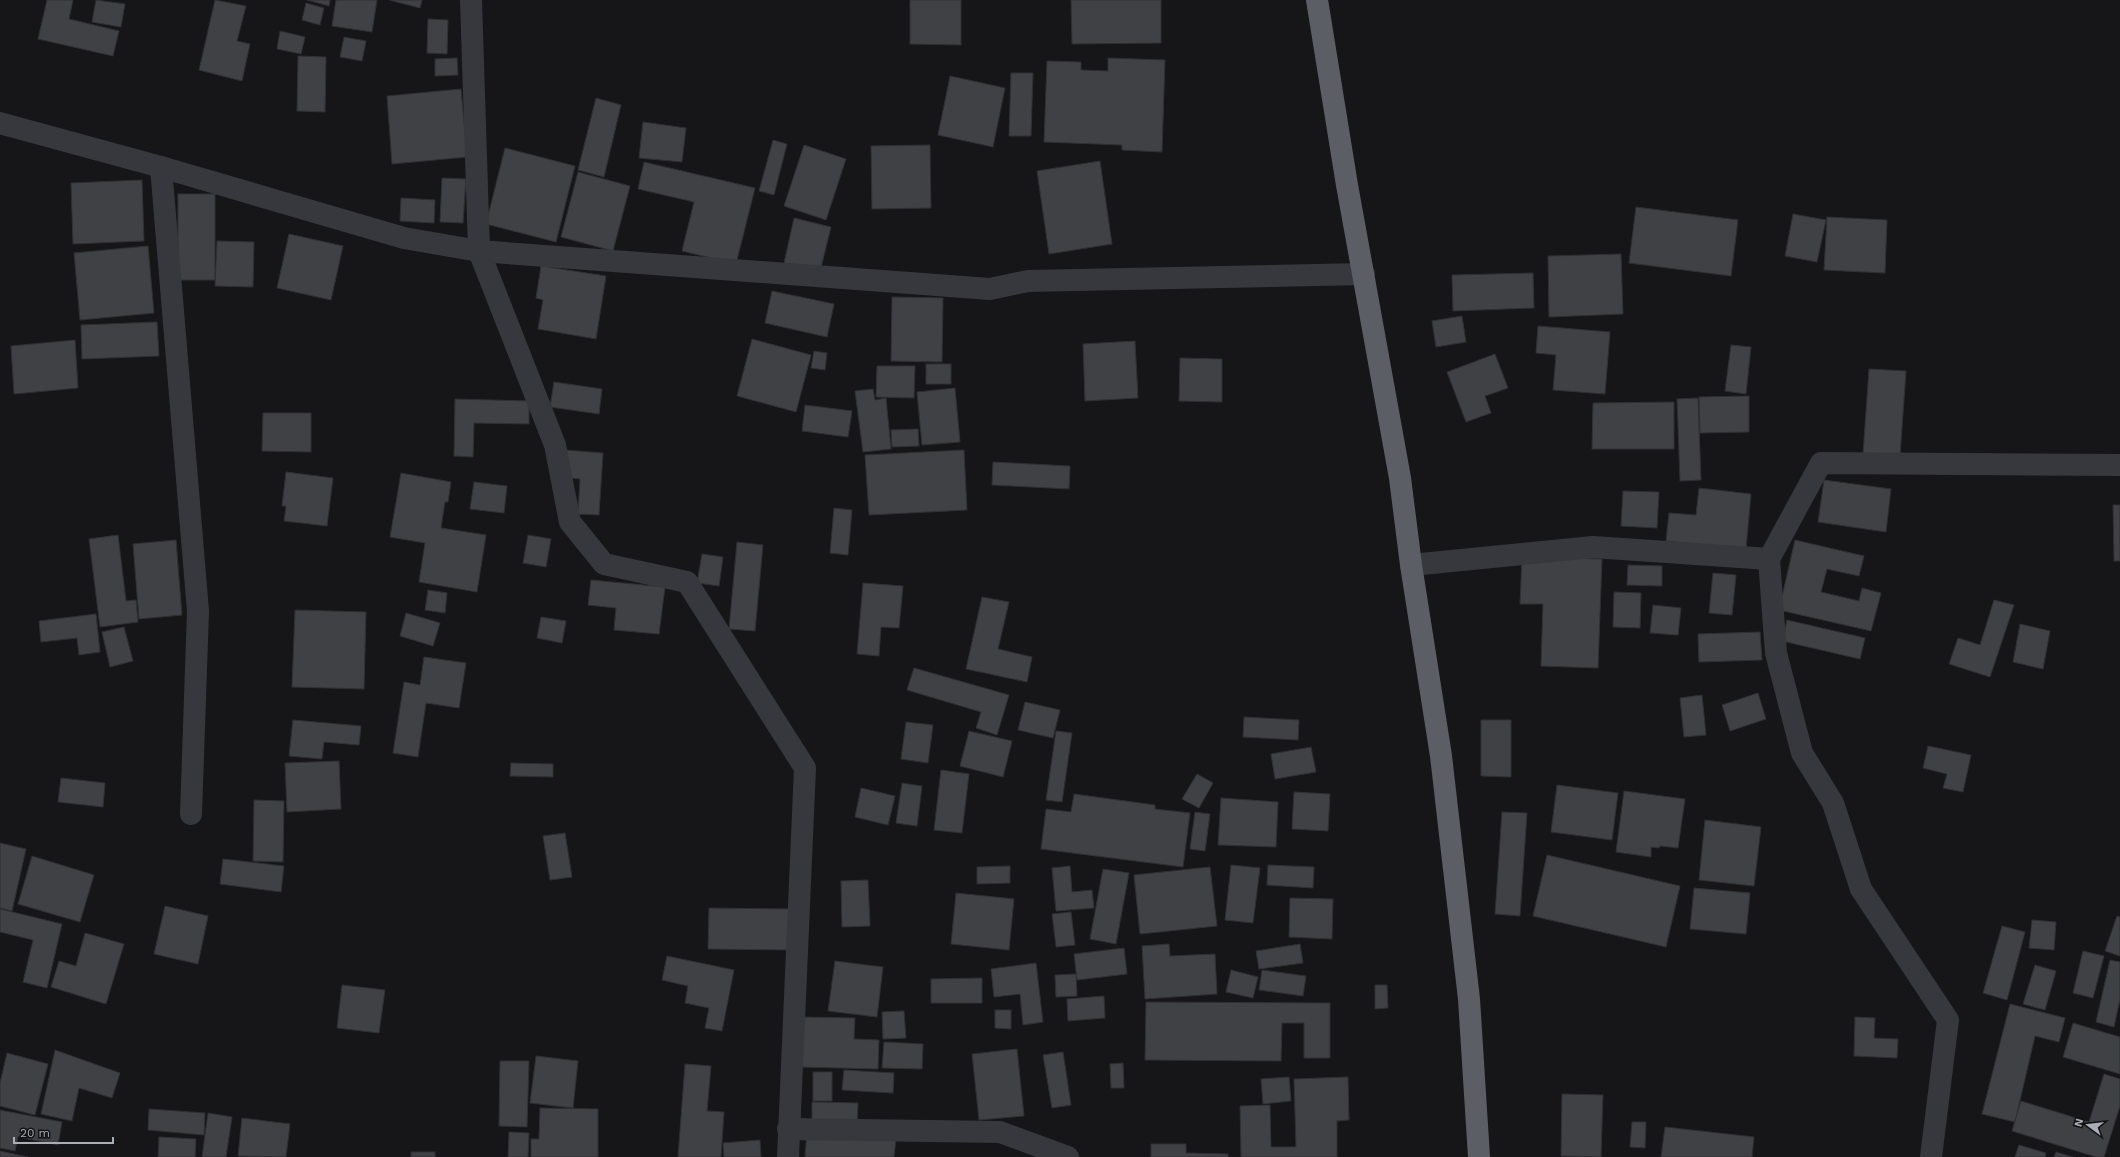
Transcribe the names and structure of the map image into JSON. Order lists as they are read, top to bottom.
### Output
{
  "scale_bar": "20 m",
  "north": "left"
}
